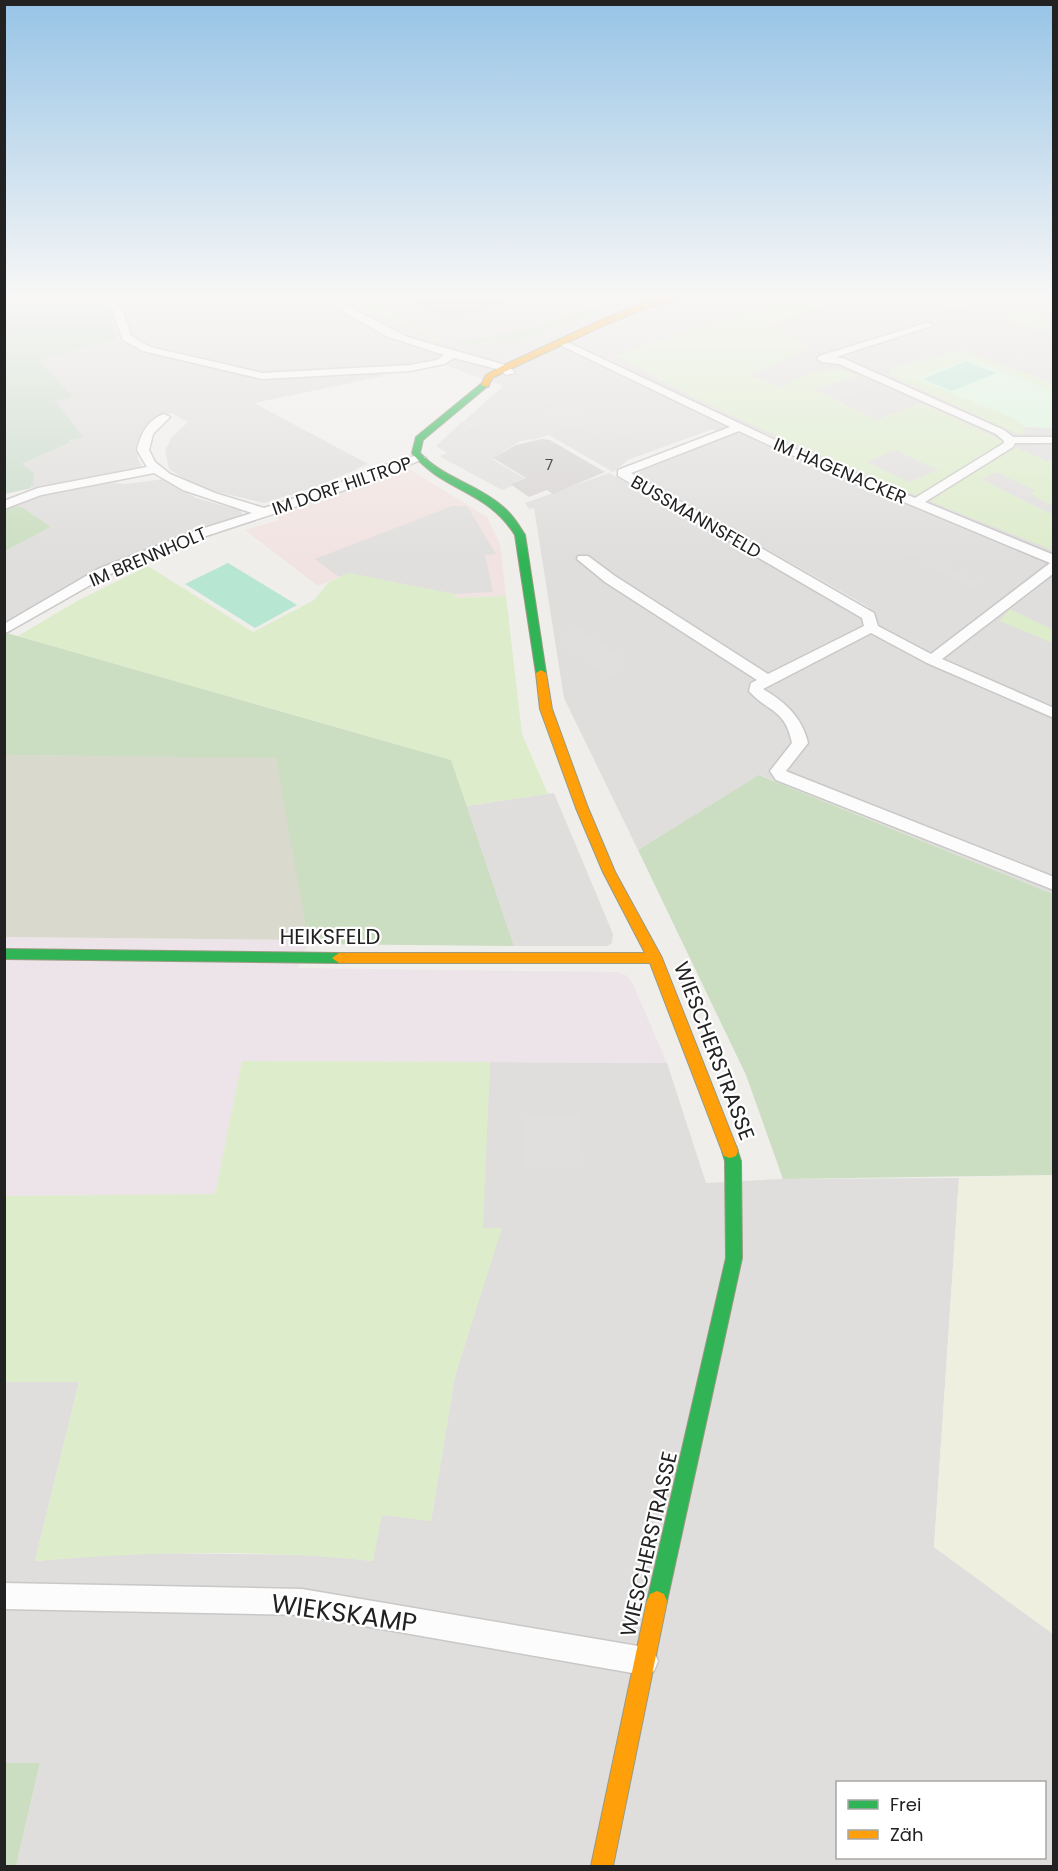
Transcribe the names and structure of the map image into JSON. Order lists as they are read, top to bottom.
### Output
{
  "streets": {
    "main road": ["HEIKSFELD", "WIESCHERSTRASSE"],
    "street": [
      "IM HAGENACKER",
      "IM DORF HILTROP",
      "BUSSMANNSFELD",
      "IM BRENNHOLT",
      "WIEKSKAMP"
    ]
  },
  "crossings": [
    ["IM HAGENACKER", "BUSSMANNSFELD"],
    ["IM DORF HILTROP", "IM BRENNHOLT"],
    ["IM DORF HILTROP", "WIESCHERSTRASSE"],
    ["HEIKSFELD", "WIESCHERSTRASSE"],
    ["WIESCHERSTRASSE", "WIEKSKAMP"]
  ],
  "house_numbers": ["7"],
  "legend": ["Frei", "Zäh"]
}
